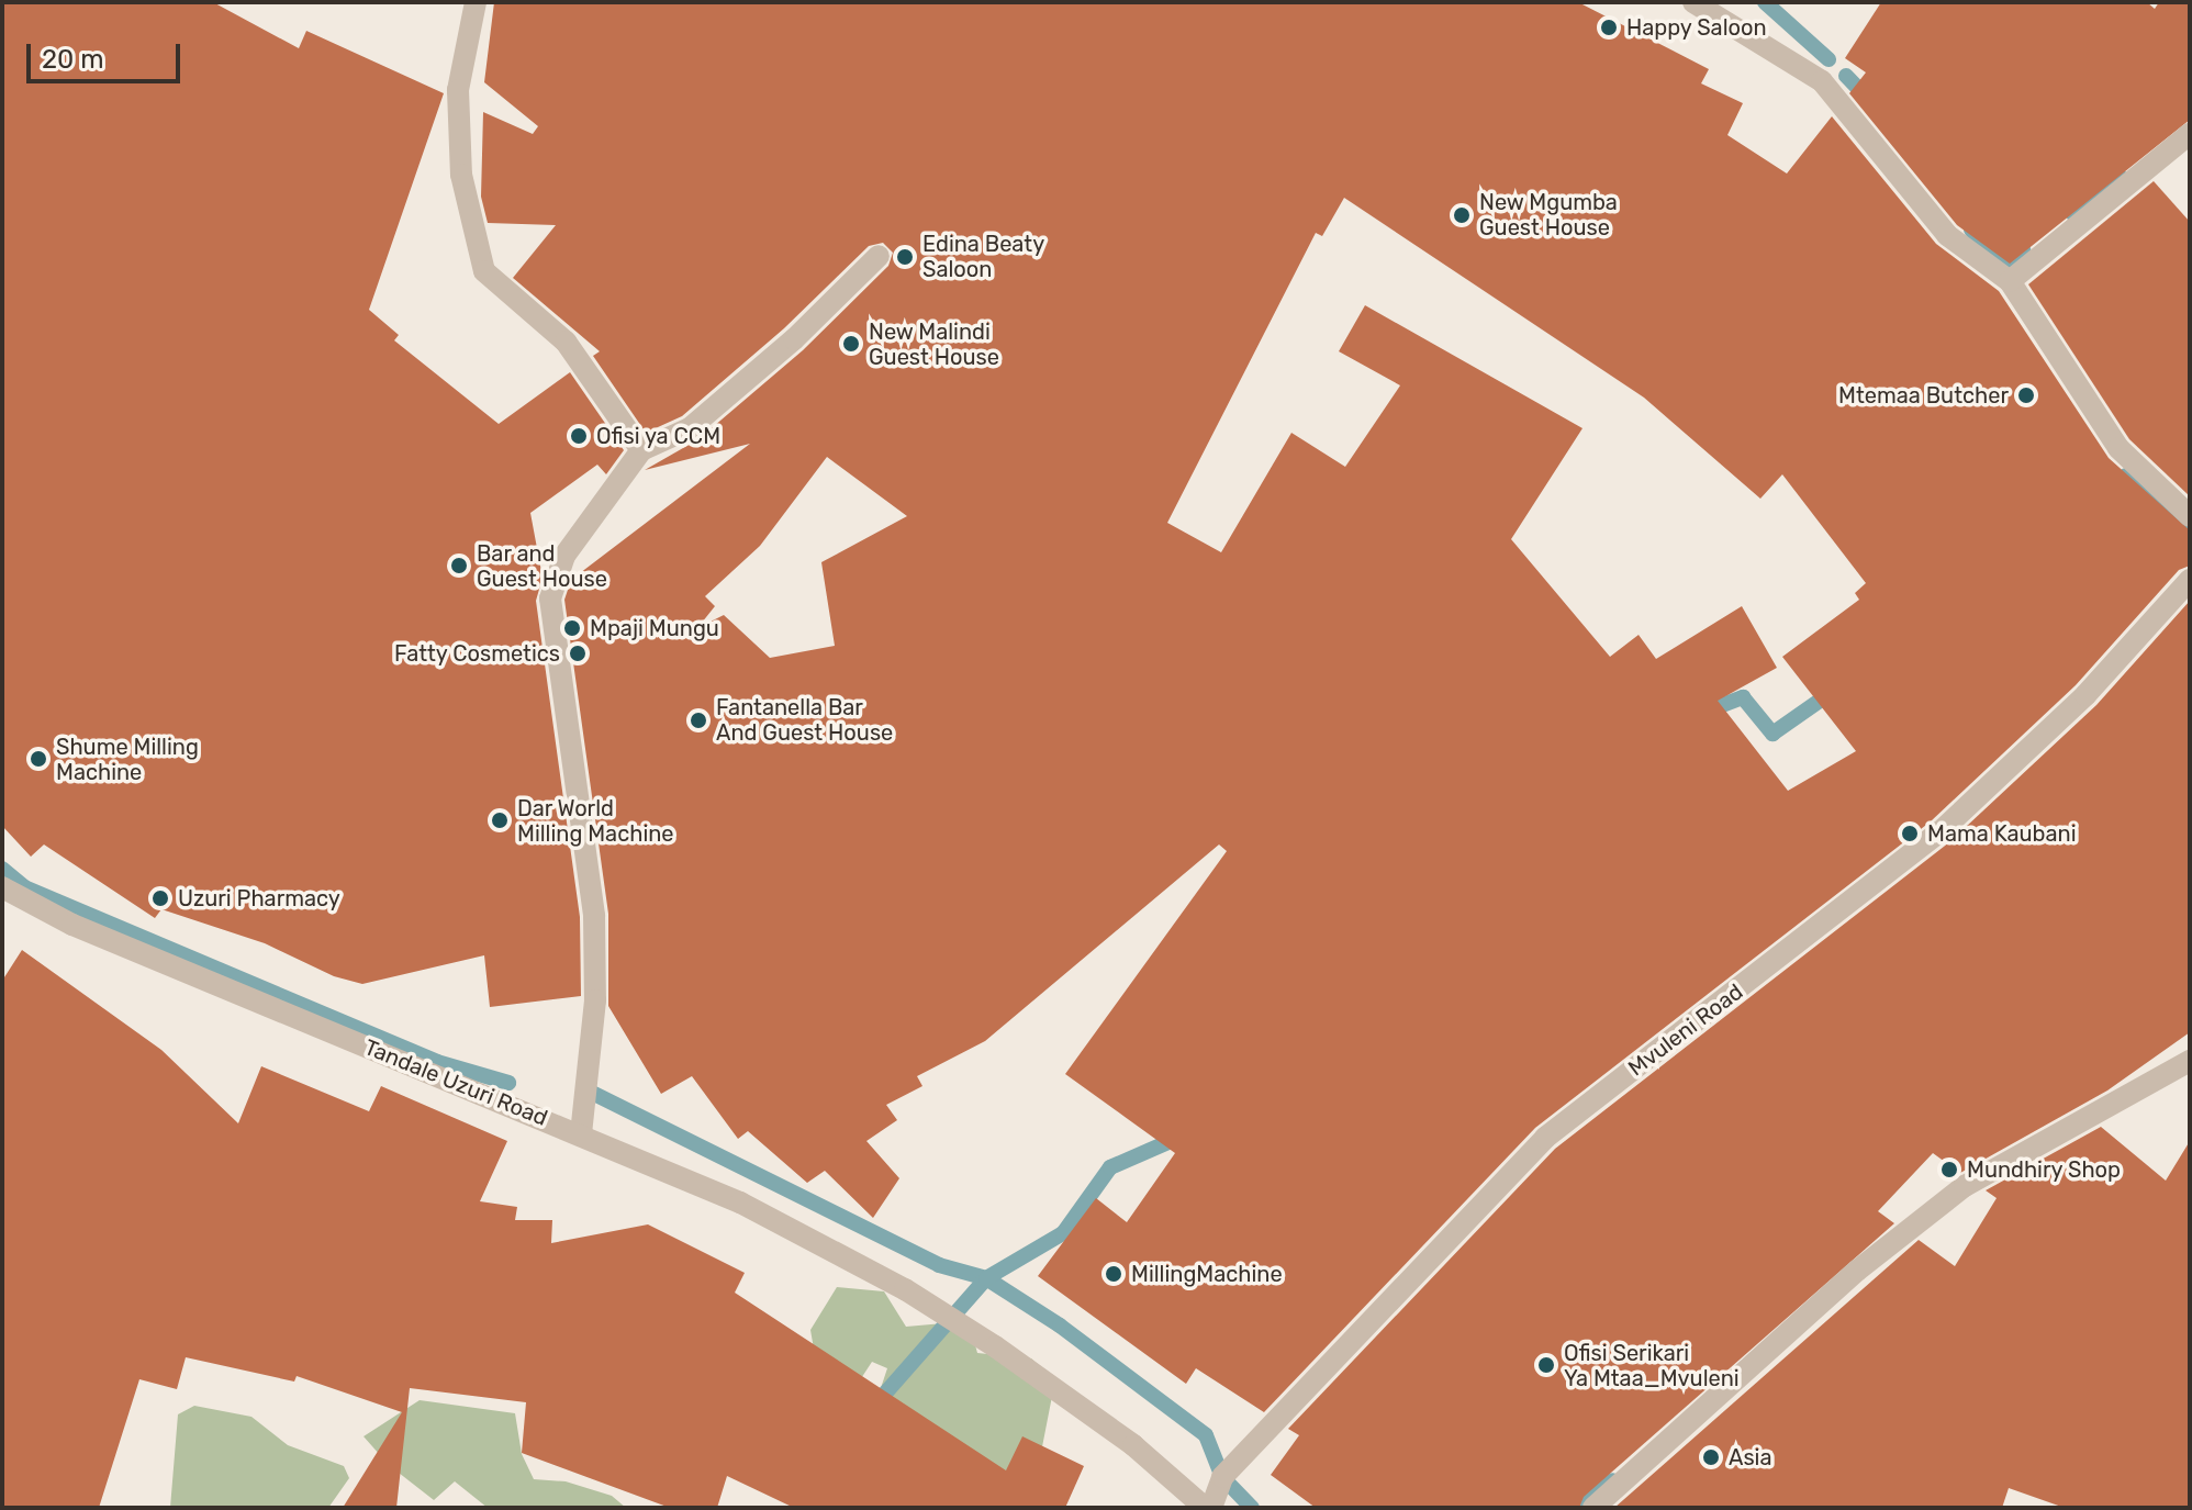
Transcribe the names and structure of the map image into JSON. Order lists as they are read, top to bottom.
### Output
{
  "streets": {
    "street": ["Mvuleni Road", "Tandale Uzuri Road"]
  },
  "places": [
    "Happy Saloon",
    "New Mgumba Guest House",
    "Edina Beaty Saloon",
    "New Malindi Guest House",
    "Mtemaa Butcher",
    "Ofisi ya CCM",
    "Bar and Guest House",
    "Mpaji Mungu",
    "Fatty Cosmetics",
    "Fantanella Bar And Guest House",
    "Shume Milling Machine",
    "Dar World Milling Machine",
    "Mama Kaubani",
    "Uzuri Pharmacy",
    "Mundhiry Shop",
    "MillingMachine",
    "Ofisi Serikari Ya Mtaa_Mvuleni",
    "Asia"
  ],
  "scale_bar": "20 m"
}
